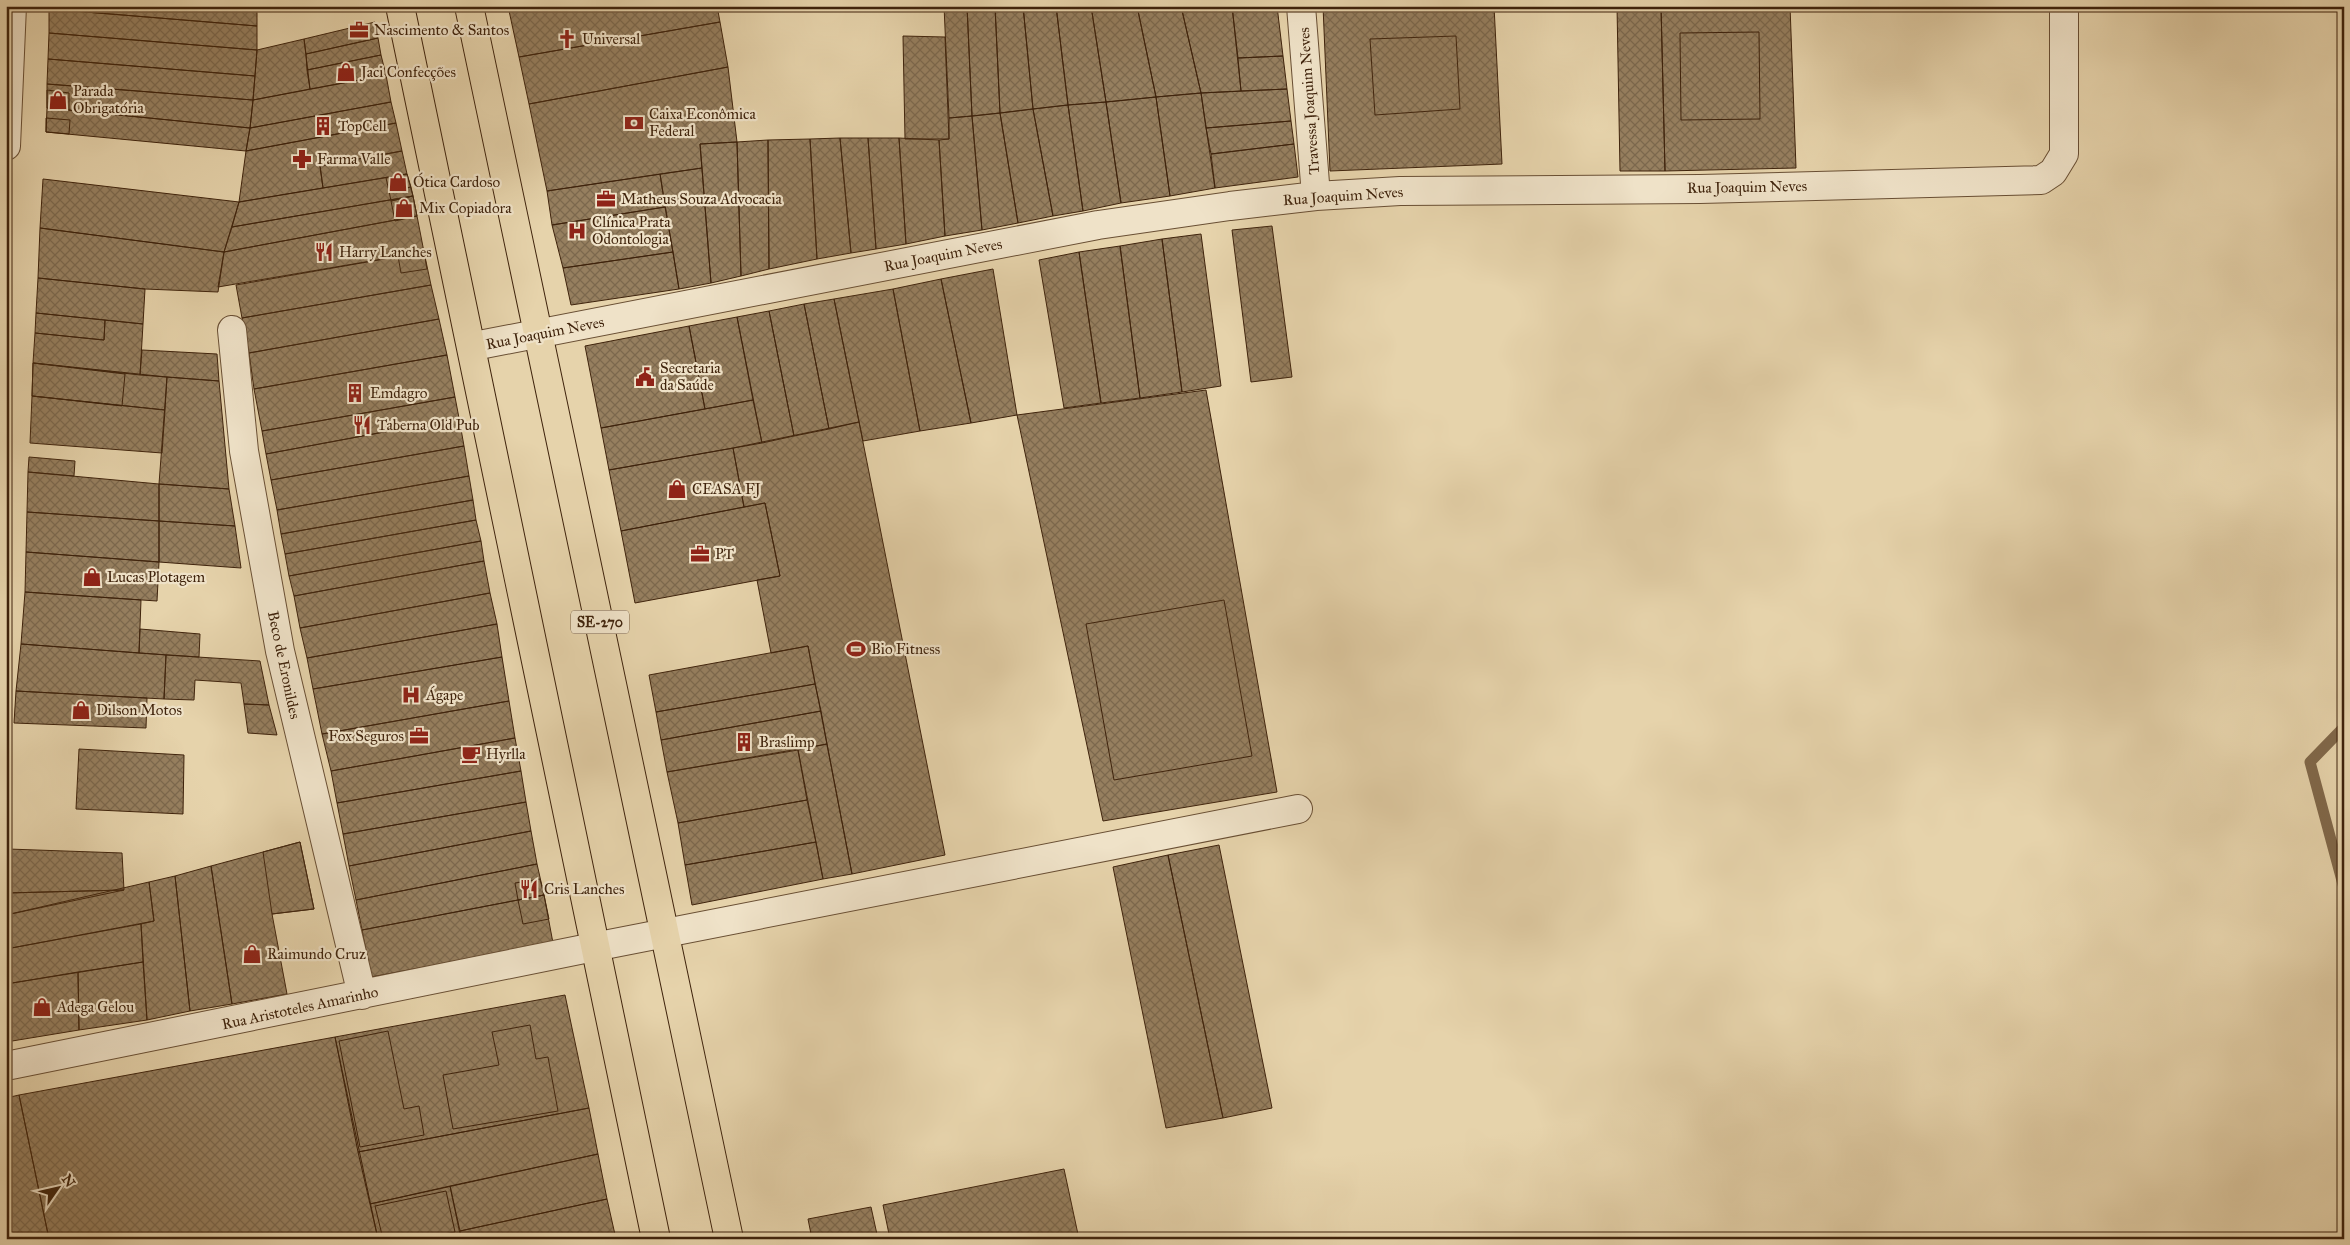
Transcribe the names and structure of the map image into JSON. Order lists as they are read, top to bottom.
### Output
{
  "streets": {
    "main road": ["SE-270"],
    "street": [
      "Travessa Joaquim Neves",
      "Rua Joaquim Neves",
      "Beco de Eronildes",
      "Rua Aristoteles Amarinho"
    ]
  },
  "crossings": [
    ["Travessa Joaquim Neves", "Rua Joaquim Neves"],
    ["Rua Joaquim Neves", "SE-270"],
    ["SE-270", "Rua Aristoteles Amarinho"],
    ["Beco de Eronildes", "Rua Aristoteles Amarinho"]
  ],
  "places": {
    "office": [
      "Nascimento & Santos",
      "Matheus Souza Advocacia",
      "PT",
      "Fox Seguros"
    ],
    "church": ["Universal"],
    "shop": [
      "Jaci Confecções",
      "Parada Obrigatória",
      "Ótica Cardoso",
      "Mix Copiadora",
      "CEASA FJ",
      "Lucas Plotagem",
      "Dilson Motos",
      "Raimundo Cruz",
      "Adega Gelou"
    ],
    "bank": ["Caixa Econômica Federal"],
    "building": ["TopCell", "Emdagro", "Braslimp"],
    "pharmacy": ["Farma Valle"],
    "hospital": ["Clínica Prata Odontologia", "Ágape"],
    "restaurant": ["Harry Lanches", "Taberna Old Pub", "Cris Lanches"],
    "public building": ["Secretaria da Saúde"],
    "sports": ["Bio Fitness"],
    "cafe": ["Hyrlla"]
  },
  "north": "top right"
}
